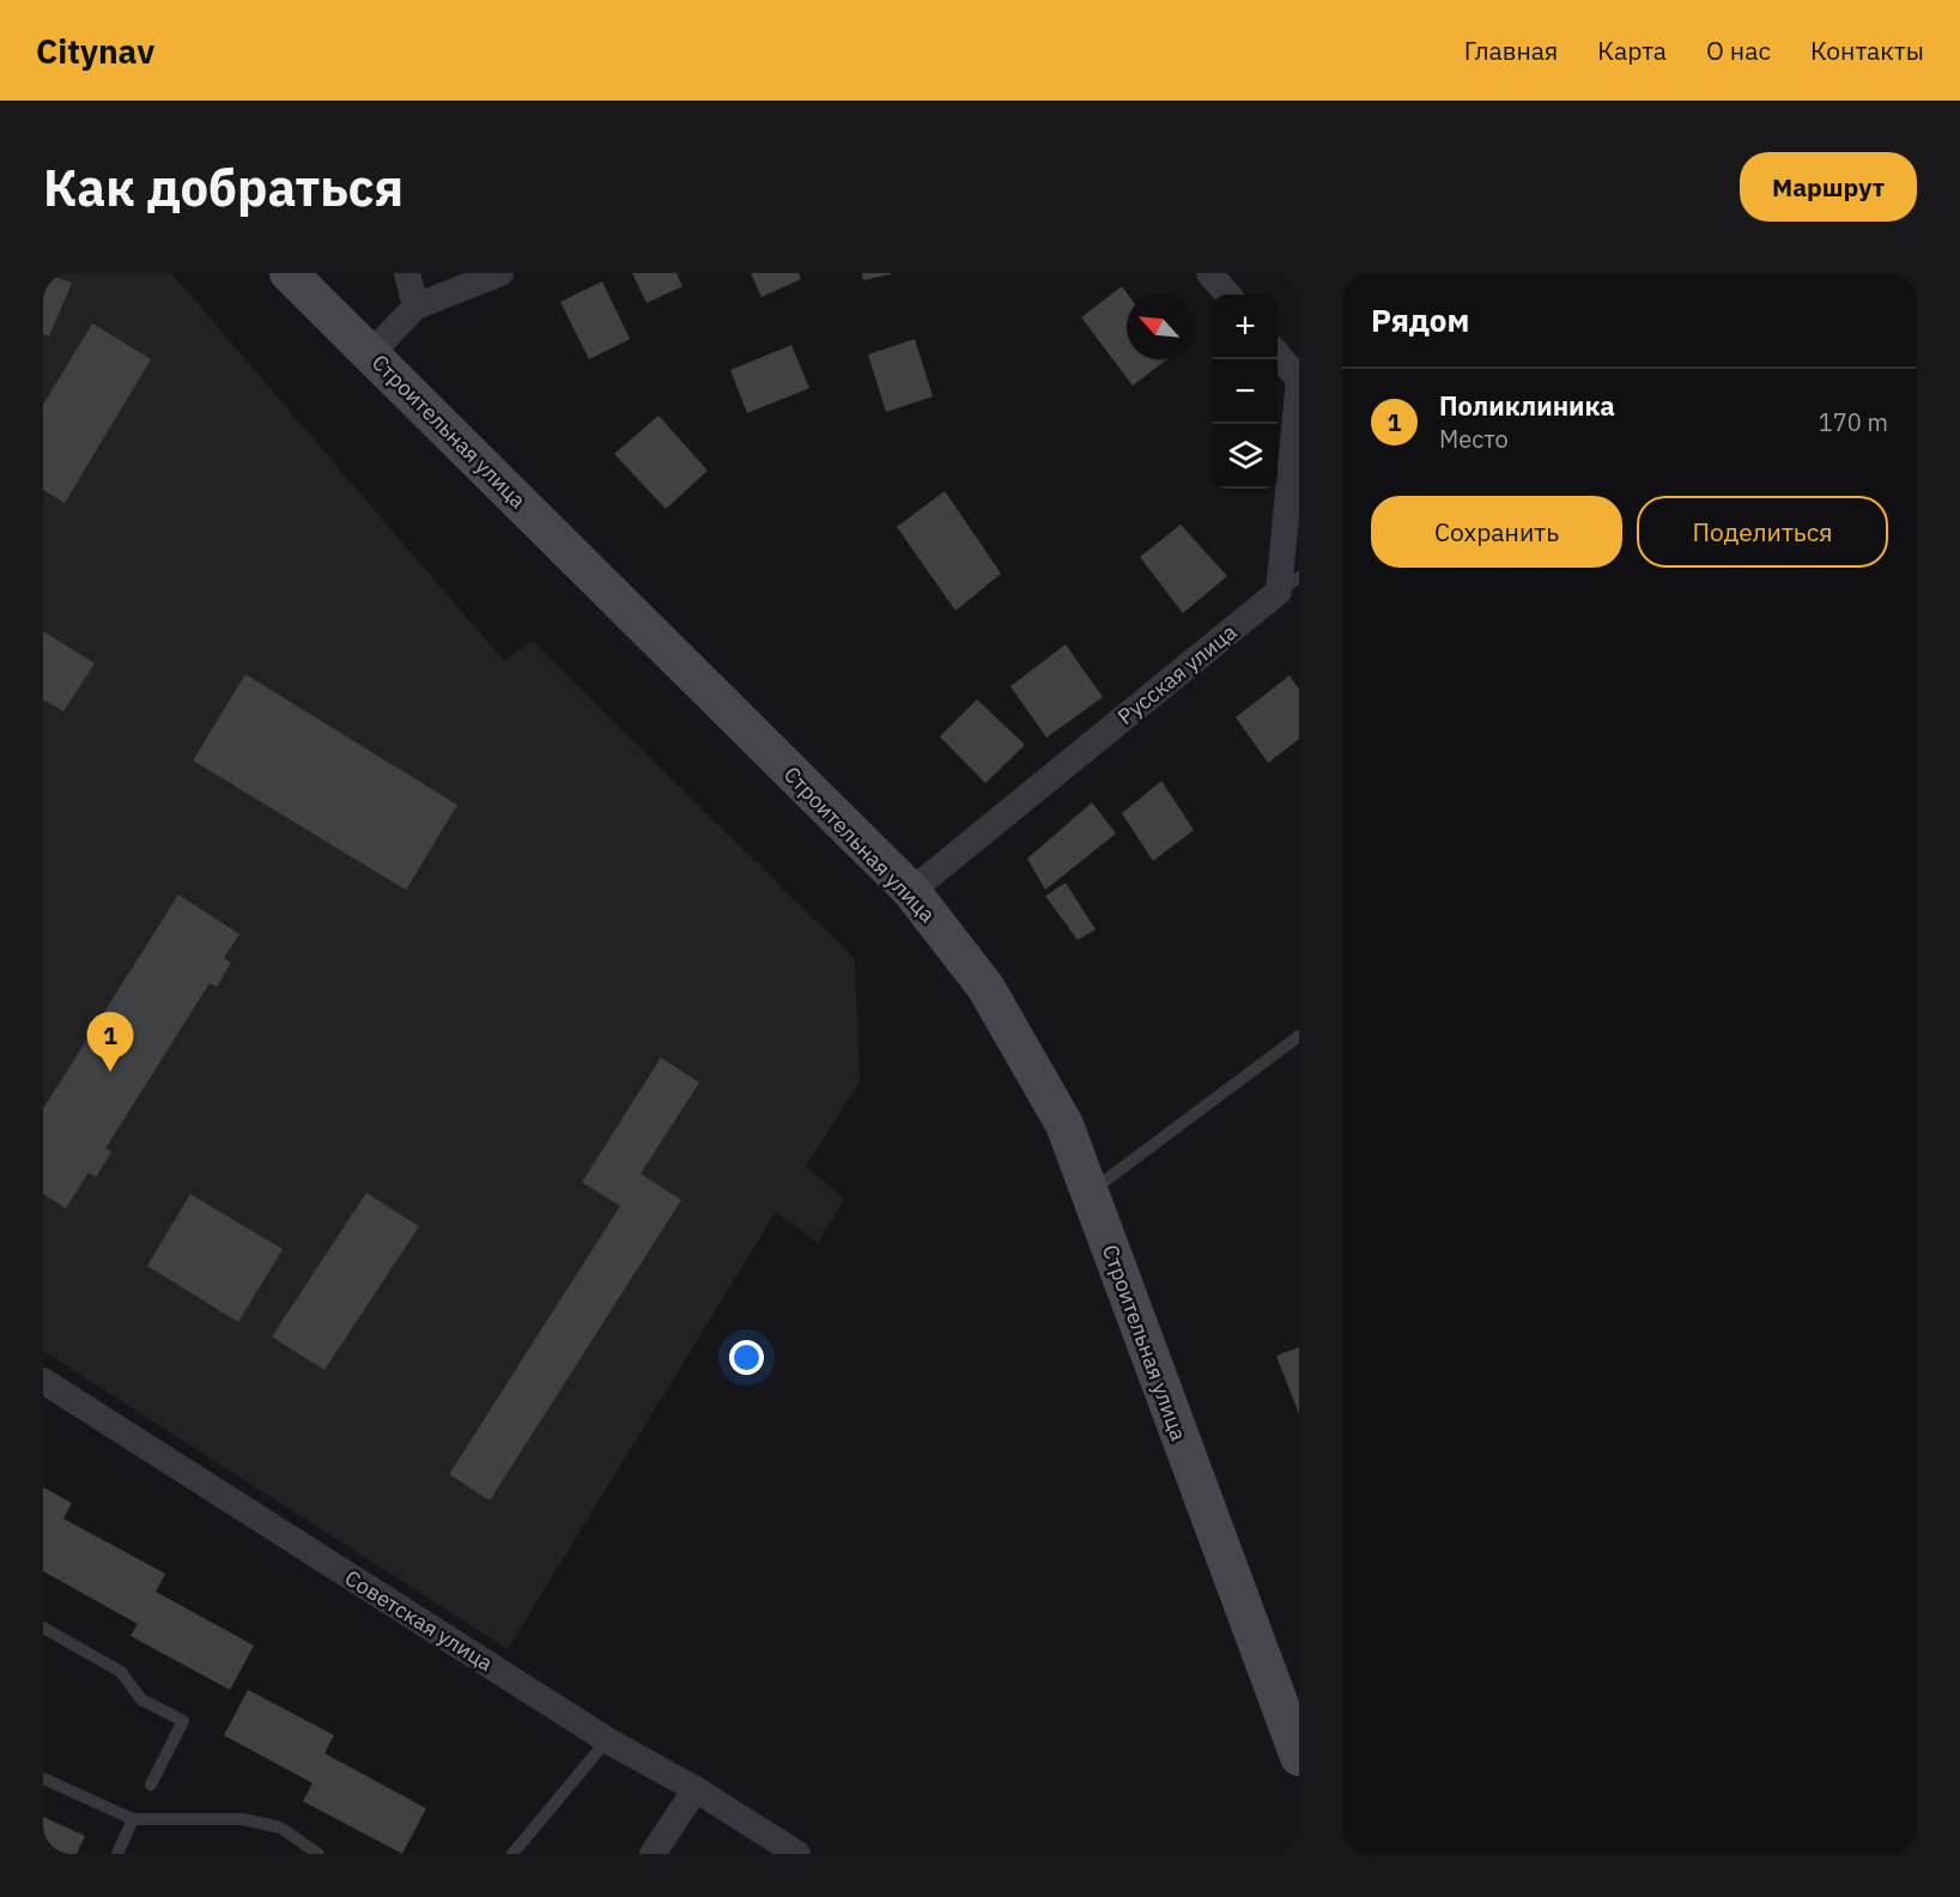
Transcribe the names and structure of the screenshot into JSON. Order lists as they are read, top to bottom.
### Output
{
  "streets": {
    "main road": ["Строительная улица"],
    "street": ["Русская улица", "Советская улица"]
  },
  "crossings": [
    ["Строительная улица", "Русская улица"]
  ],
  "north": "top left",
  "page": {
    "header": "Citynav",
    "nav": [
      "Главная",
      "Карта",
      "О нас",
      "Контакты"
    ],
    "buttons": [
      "Маршрут",
      ["Сохранить", "Поделиться"]
    ],
    "title": "Как добраться",
    "heading": "Рядом",
    "map_buttons": ["+", "−"],
    "list": [
      {
        "mark": "1",
        "name": "Поликлиника",
        "note": "Место",
        "value": "170 m"
      }
    ],
    "pins": "1"
  }
}
